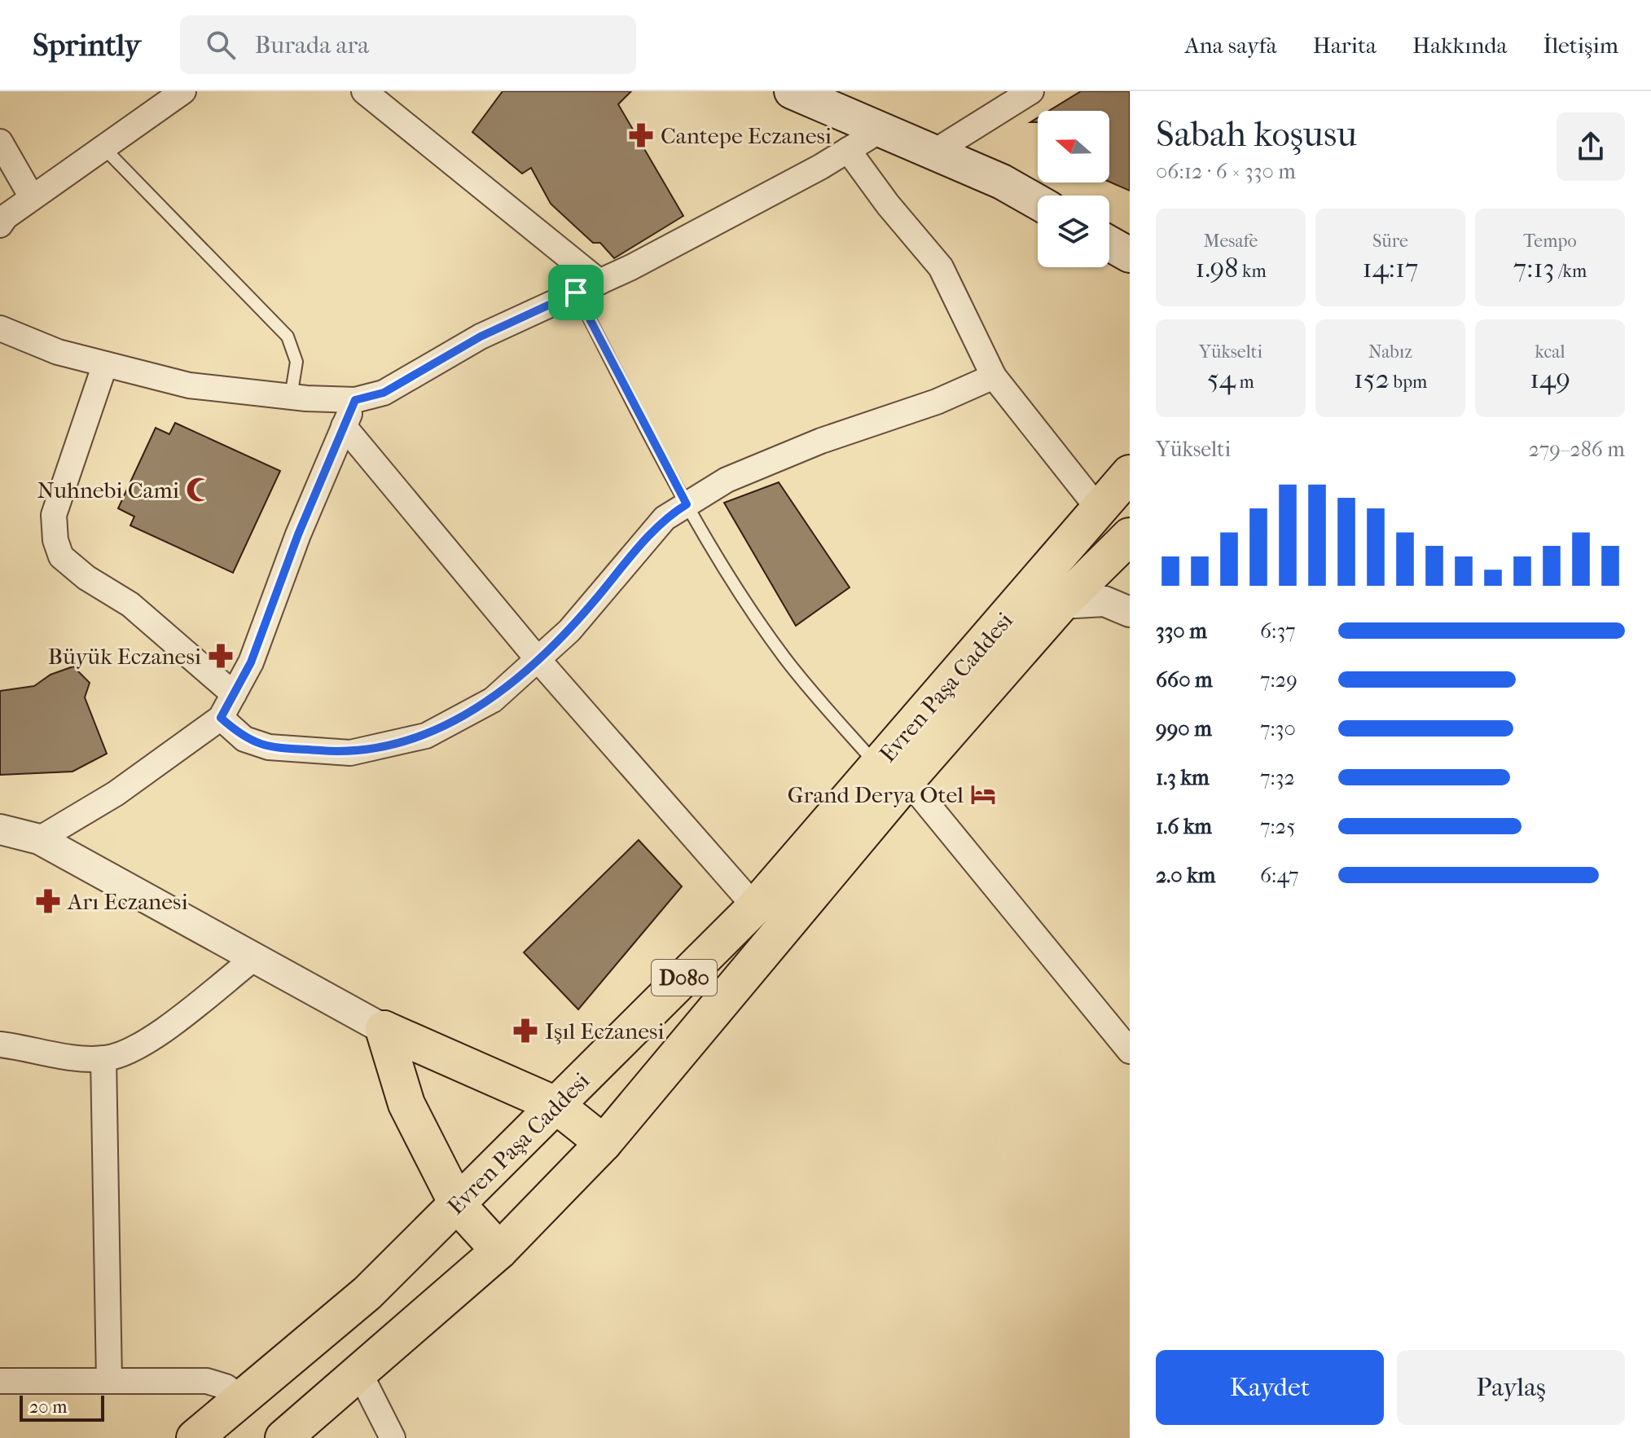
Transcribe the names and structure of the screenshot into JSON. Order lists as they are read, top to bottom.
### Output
{
  "streets": {
    "highway": ["Evren Paşa Caddesi", "D080"]
  },
  "places": {
    "pharmacy": [
      "Cantepe Eczanesi",
      "Büyük Eczanesi",
      "Arı Eczanesi",
      "Işıl Eczanesi"
    ],
    "mosque": ["Nuhnebi Cami"],
    "hotel": ["Grand Derya Otel"]
  },
  "scale_bar": "20 m",
  "north": "left",
  "page": {
    "header": "Sprintly",
    "search": "Burada ara",
    "nav": [
      "Ana sayfa",
      "Harita",
      "Hakkında",
      "İletişim"
    ],
    "heading": ["Sabah koşusu", "06:12 · 6 × 330 m"],
    "stats": [
      ["Mesafe", "1.98 km"],
      ["Süre", "14:17"],
      ["Tempo", "7:13 /km"],
      ["Yükselti", "54 m"],
      ["Nabız", "152 bpm"],
      ["kcal", "149"]
    ],
    "chart": ["Yükselti", "279–286 m"],
    "list": [
      {
        "name": "330 m",
        "note": "6:37"
      },
      {
        "name": "660 m",
        "note": "7:29"
      },
      {
        "name": "990 m",
        "note": "7:30"
      },
      {
        "name": "1.3 km",
        "note": "7:32"
      },
      {
        "name": "1.6 km",
        "note": "7:25"
      },
      {
        "name": "2.0 km",
        "note": "6:47"
      }
    ],
    "buttons": ["Kaydet", "Paylaş"],
    "scale": "20 m"
  }
}
